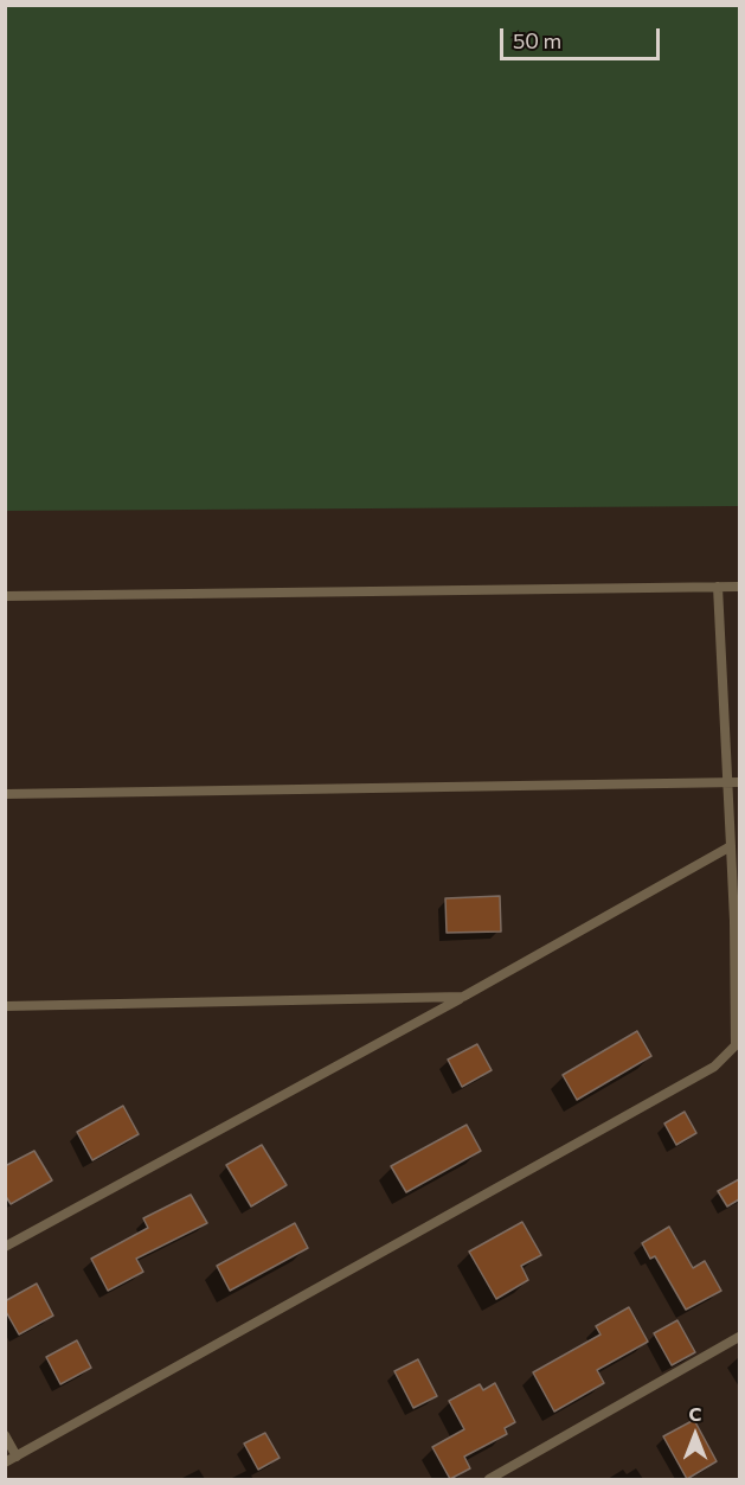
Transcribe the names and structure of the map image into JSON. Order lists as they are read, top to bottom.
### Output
{
  "scale_bar": "50 m",
  "north": "top"
}
